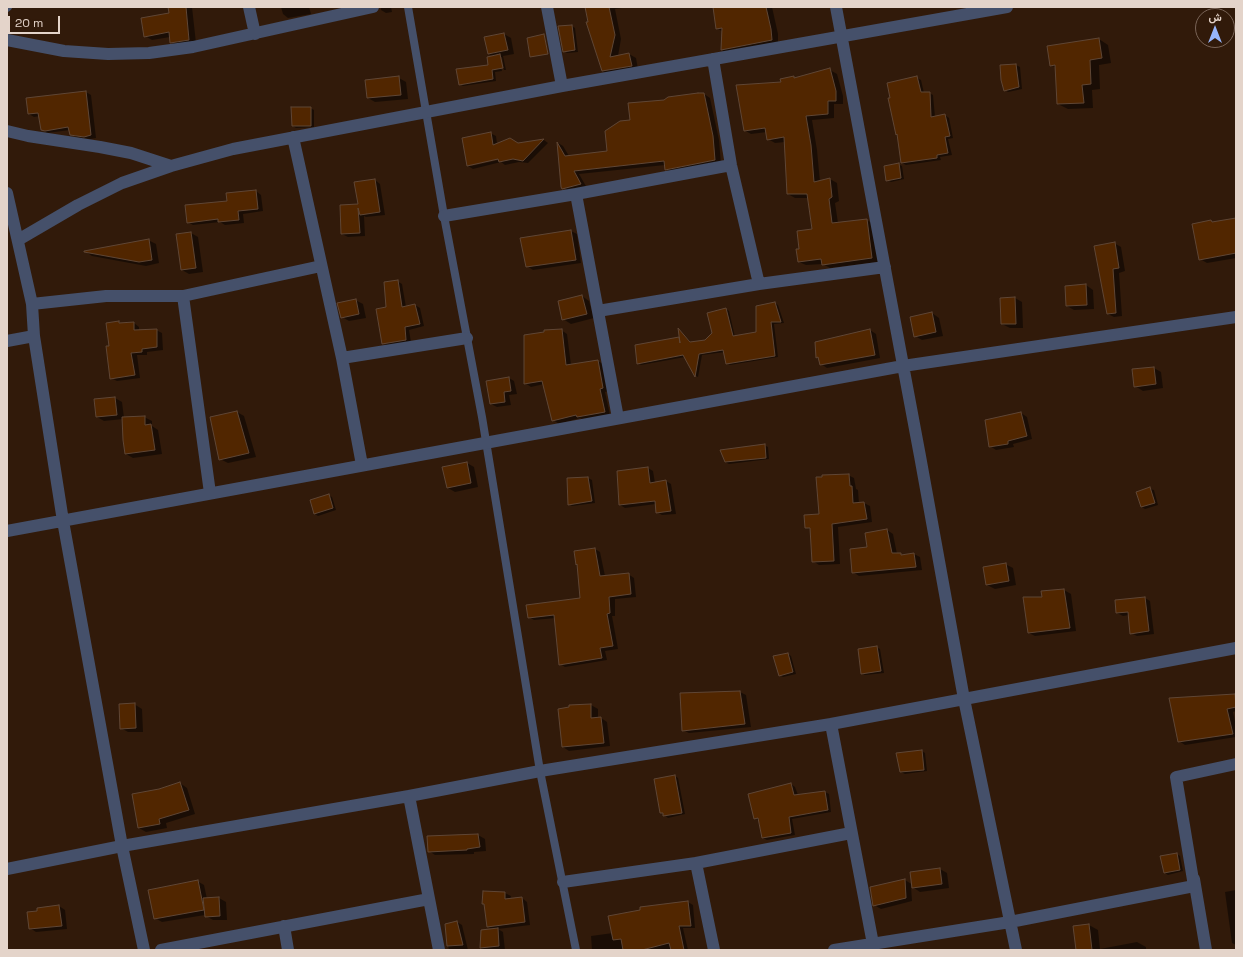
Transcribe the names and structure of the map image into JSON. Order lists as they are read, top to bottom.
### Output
{
  "scale_bar": "20 m",
  "north": "top"
}
